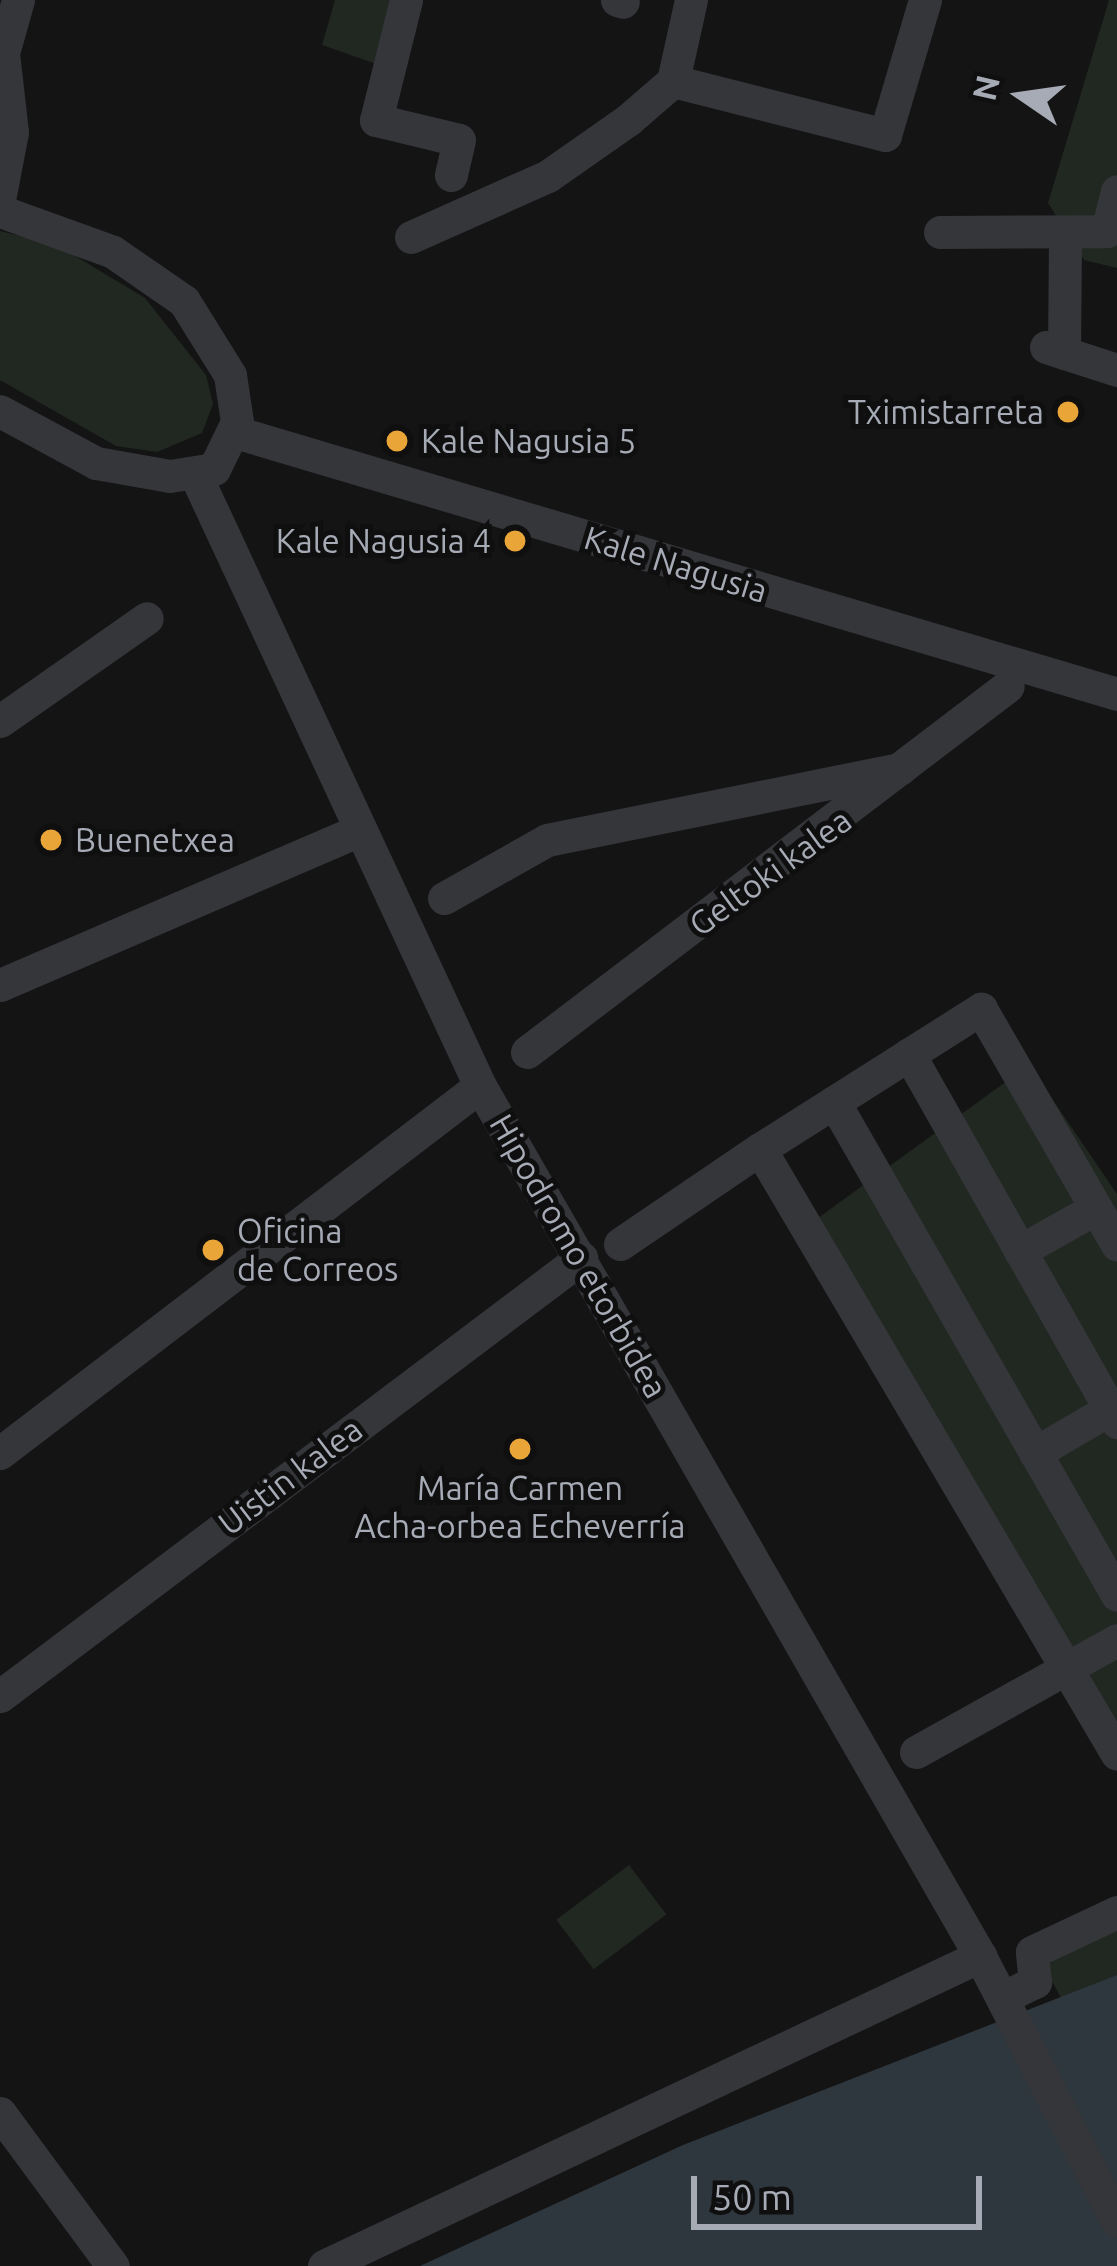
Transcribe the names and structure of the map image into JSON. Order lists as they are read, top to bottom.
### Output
{
  "streets": {
    "street": [
      "Kale Nagusia",
      "Geltoki kalea",
      "Hipodromo etorbidea",
      "Uistin kalea"
    ]
  },
  "crossings": [
    ["Hipodromo etorbidea", "Uistin kalea"]
  ],
  "places": [
    "Tximistarreta",
    "Kale Nagusia 5",
    "Kale Nagusia 4",
    "Buenetxea",
    "Oficina de Correos",
    "María Carmen Acha-orbea Echeverría"
  ],
  "scale_bar": "50 m",
  "north": "left"
}
